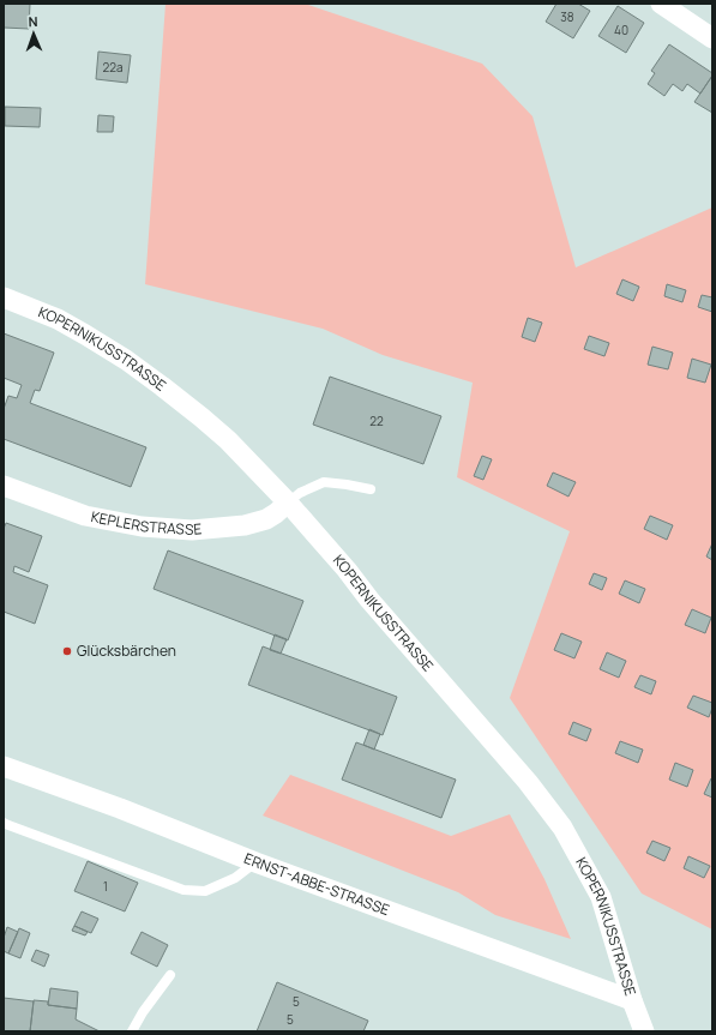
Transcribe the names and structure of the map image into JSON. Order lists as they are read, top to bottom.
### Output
{
  "streets": {
    "street": ["KOPERNIKUSSTRASSE", "KEPLERSTRASSE", "ERNST-ABBE-STRASSE"]
  },
  "crossings": [
    ["KOPERNIKUSSTRASSE", "KEPLERSTRASSE"],
    ["KOPERNIKUSSTRASSE", "ERNST-ABBE-STRASSE"]
  ],
  "places": ["Glücksbärchen"],
  "house_numbers": [
    "38",
    "40",
    "22a",
    "22",
    "1",
    "5",
    "5"
  ],
  "north": "top"
}
